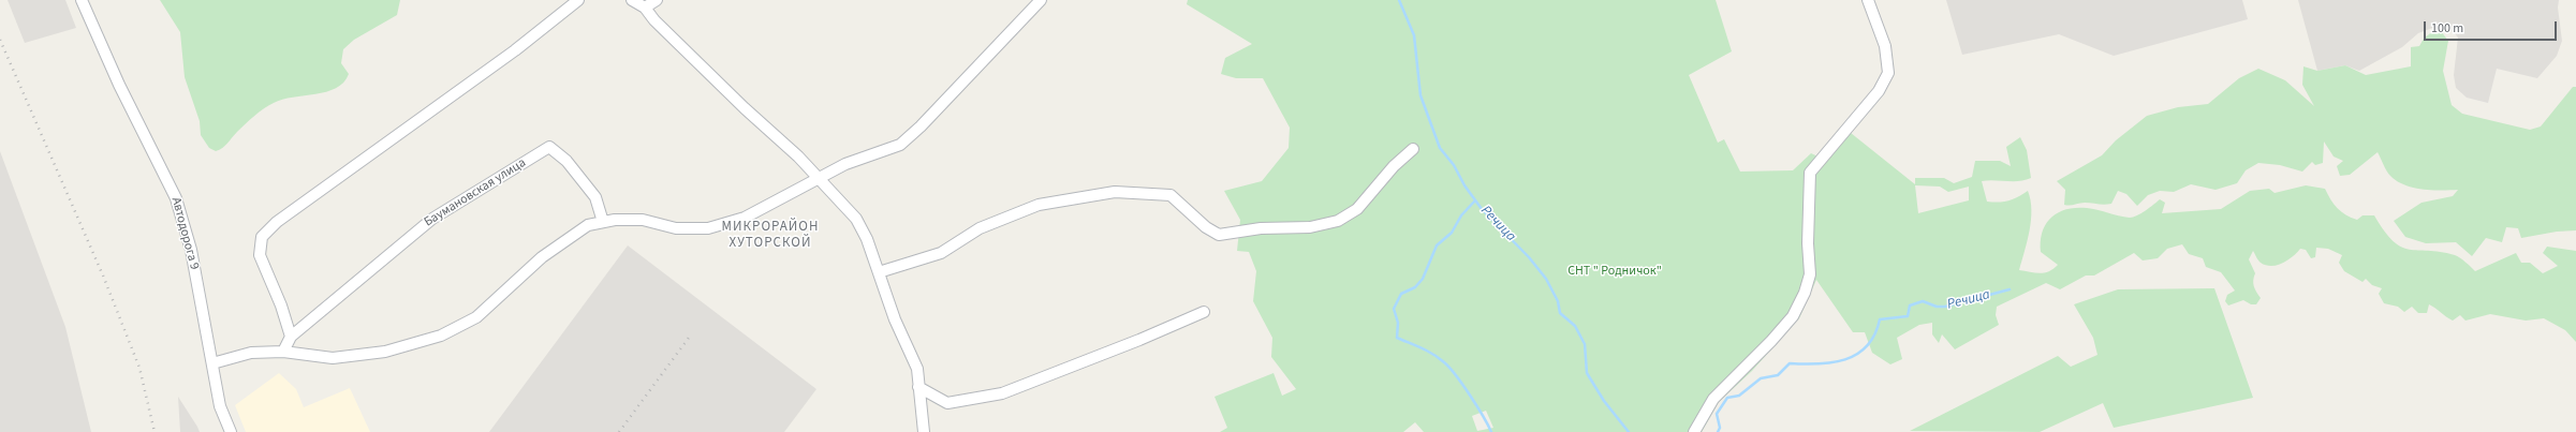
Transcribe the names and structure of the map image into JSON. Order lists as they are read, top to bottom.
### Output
{
  "streets": {
    "street": ["Баумановская улица", "Автодорога 9"]
  },
  "districts": ["МИКРОРАЙОН ХУТОРСКОЙ"],
  "water": ["Речица"],
  "parks": ["СНТ \" Родничок\""],
  "scale_bar": "100 m"
}
